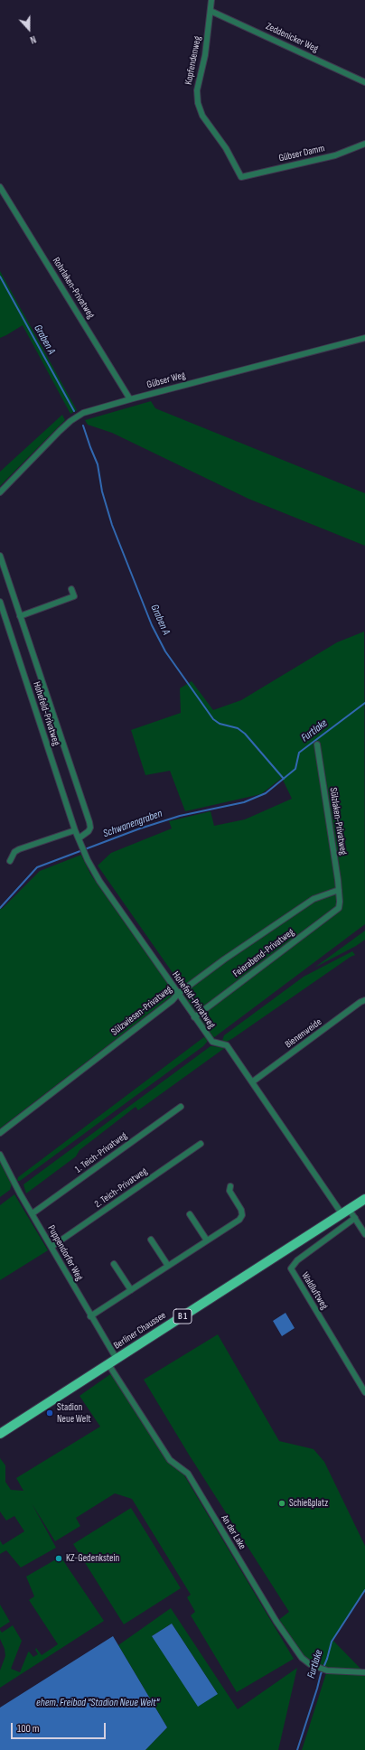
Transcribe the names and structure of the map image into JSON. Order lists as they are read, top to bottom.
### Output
{
  "streets": {
    "main road": ["B 1", "Berliner Chaussee"],
    "street": [
      "Zeddenicker Weg",
      "Kopfendenweg",
      "Gübser Damm",
      "Rohrlaken-Privatweg",
      "Gübser Weg",
      "Hohefeld-Privatweg",
      "Sülzlaken-Privatweg",
      "Feierabend-Privatweg",
      "Sülzwiesen-Privatweg",
      "Bienenweide",
      "1. Teich-Privatweg",
      "2. Teich-Privatweg",
      "Puppendorfer Weg",
      "Waldluftweg",
      "An der Lake"
    ]
  },
  "crossings": [
    ["Zeddenicker Weg", "Kopfendenweg"],
    ["Kopfendenweg", "Gübser Damm"],
    ["Rohrlaken-Privatweg", "Gübser Weg"],
    ["Hohefeld-Privatweg", "Feierabend-Privatweg"],
    ["Hohefeld-Privatweg", "Sülzwiesen-Privatweg"],
    ["Hohefeld-Privatweg", "Bienenweide"],
    ["Hohefeld-Privatweg", "Waldluftweg"],
    ["Hohefeld-Privatweg", "Berliner Chaussee"],
    ["Sülzlaken-Privatweg", "Feierabend-Privatweg"],
    ["Sülzlaken-Privatweg", "Sülzwiesen-Privatweg"],
    ["1. Teich-Privatweg", "Puppendorfer Weg"],
    ["2. Teich-Privatweg", "Puppendorfer Weg"],
    ["Puppendorfer Weg", "Berliner Chaussee"],
    ["Puppendorfer Weg", "An der Lake"],
    ["Berliner Chaussee", "An der Lake"]
  ],
  "water": [
    "Graben A",
    "Furtlake",
    "Schwanengraben",
    "ehem. Freibad \"Stadion Neue Welt\""
  ],
  "places": ["Stadion Neue Welt", "Schießplatz", "KZ-Gedenkstein"],
  "scale_bar": "100 m",
  "north": "bottom"
}
